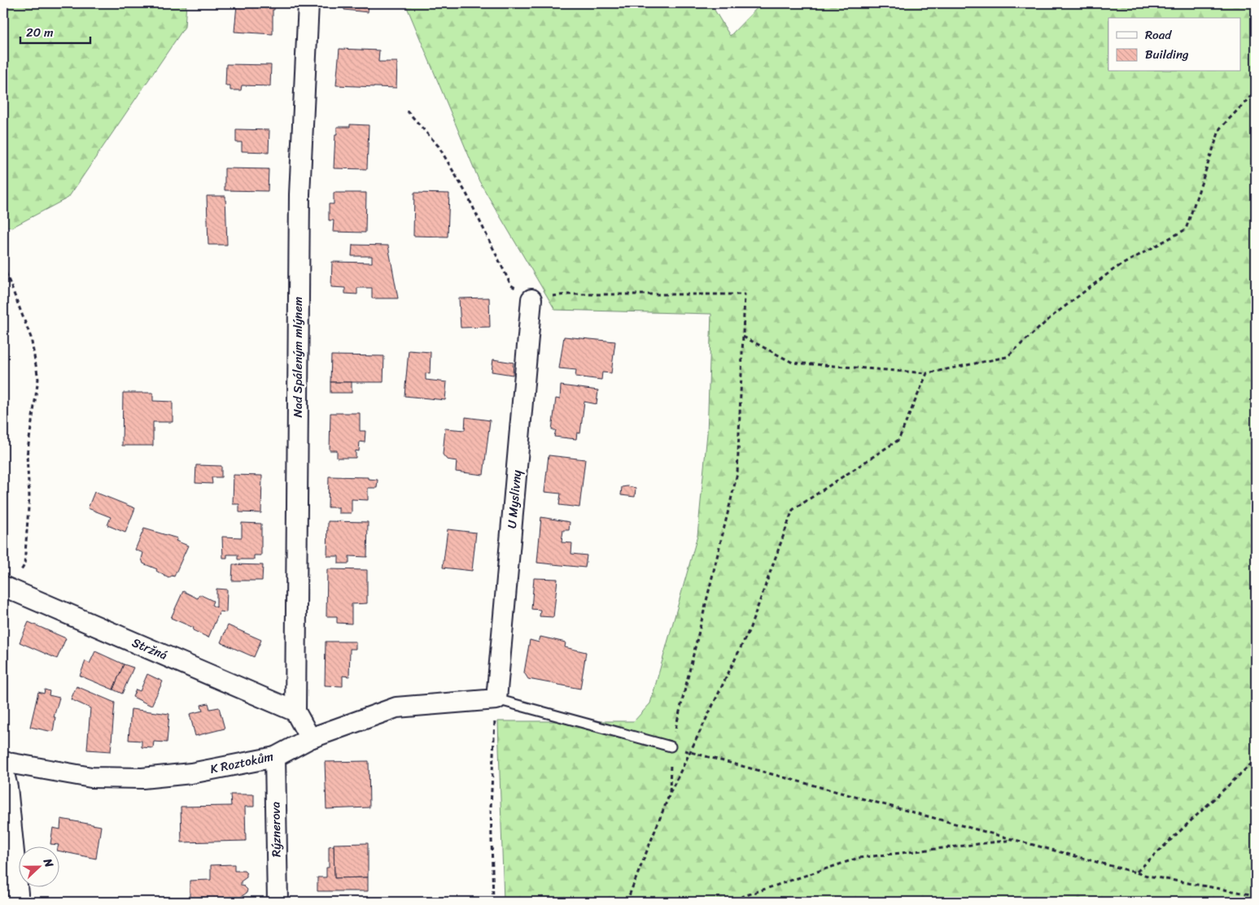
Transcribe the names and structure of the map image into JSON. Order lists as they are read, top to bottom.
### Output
{
  "streets": {
    "street": [
      "Nad Spáleným mlýnem",
      "U Myslivny",
      "Stržná",
      "K Roztokům",
      "Rýznerova"
    ]
  },
  "crossings": [
    ["Nad Spáleným mlýnem", "Stržná"],
    ["U Myslivny", "K Roztokům"],
    ["K Roztokům", "Rýznerova"]
  ],
  "legend": ["Road", "Building"],
  "scale_bar": "20 m",
  "north": "right"
}
